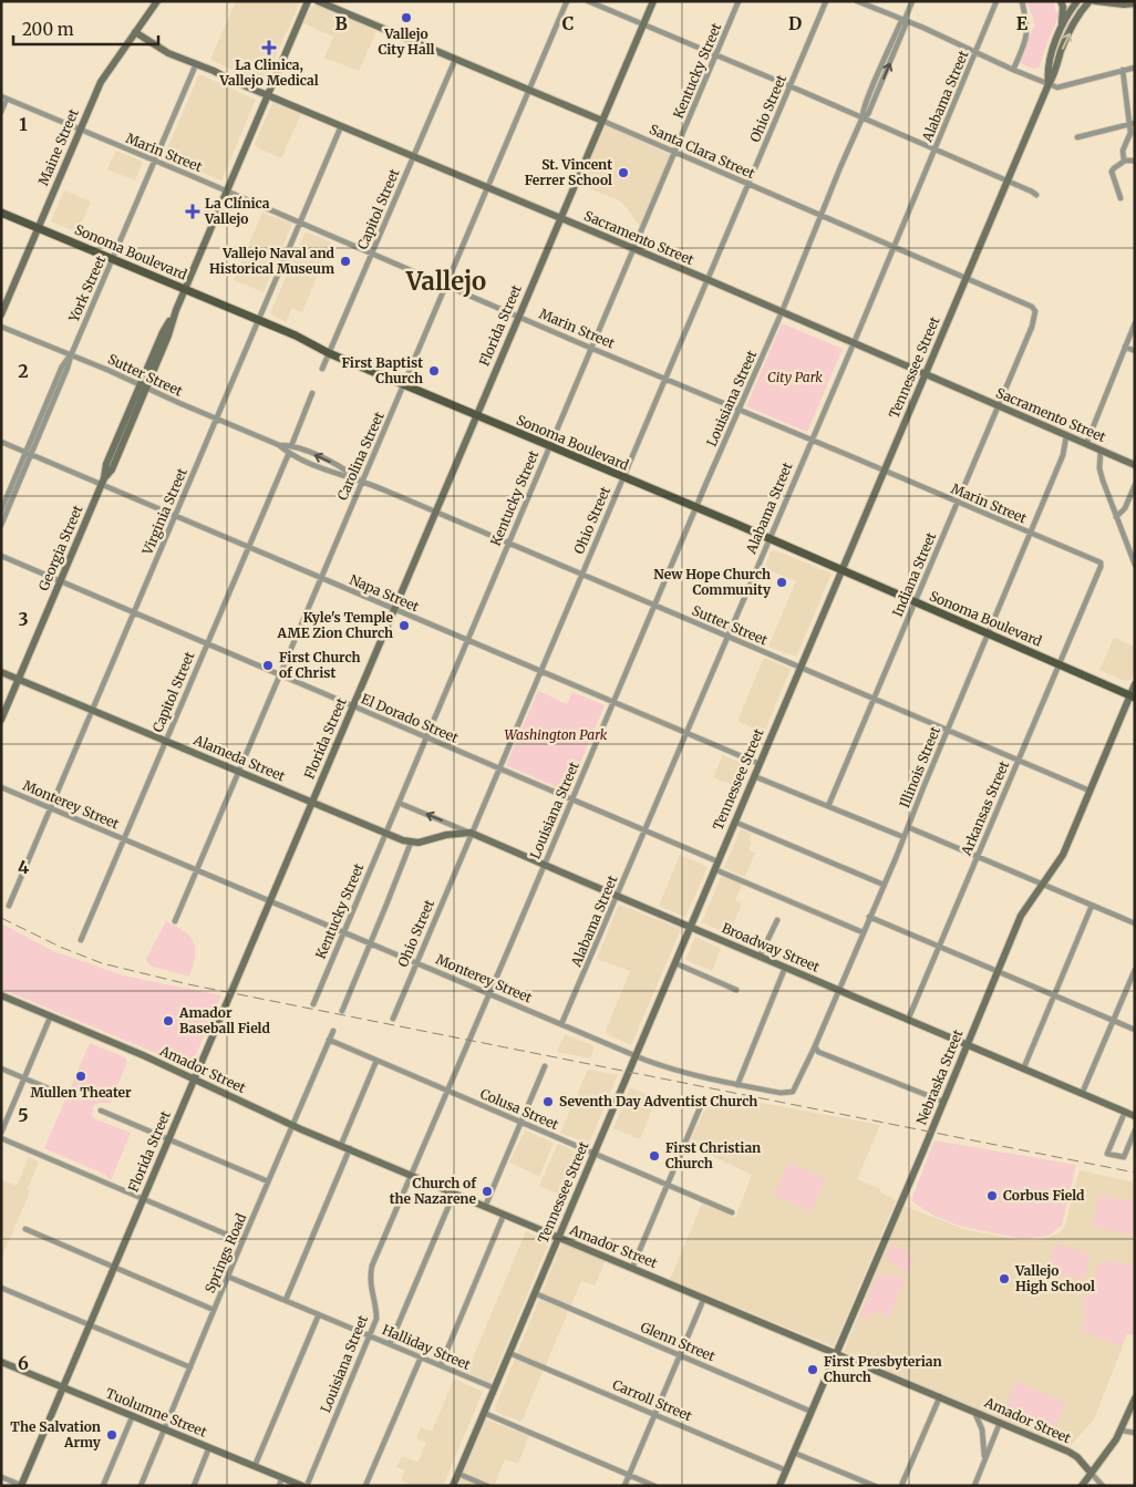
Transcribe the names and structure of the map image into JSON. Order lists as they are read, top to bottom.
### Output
{
  "streets": {
    "main road": [
      "Maine Street",
      "Santa Clara Street",
      "Sacramento Street",
      "Sonoma Boulevard",
      "Florida Street",
      "Tennessee Street",
      "Georgia Street",
      "Alameda Street",
      "Broadway Street",
      "Amador Street",
      "Nebraska Street",
      "Tuolumne Street"
    ],
    "street": [
      "Kentucky Street",
      "Alabama Street",
      "Ohio Street",
      "Marin Street",
      "Capitol Street",
      "York Street",
      "Sutter Street",
      "Louisiana Street",
      "Carolina Street",
      "Virginia Street",
      "Indiana Street",
      "Napa Street",
      "El Dorado Street",
      "Illinois Street",
      "Monterey Street",
      "Arkansas Street",
      "Colusa Street",
      "Springs Road",
      "Glenn Street",
      "Halliday Street",
      "Carroll Street"
    ]
  },
  "crossings": [
    ["Kentucky Street", "Santa Clara Street"],
    ["Kentucky Street", "Marin Street"],
    ["Kentucky Street", "Sacramento Street"],
    ["Kentucky Street", "Sonoma Boulevard"],
    ["Kentucky Street", "Sutter Street"],
    ["Kentucky Street", "Napa Street"],
    ["Kentucky Street", "El Dorado Street"],
    ["Kentucky Street", "Alameda Street"],
    ["Kentucky Street", "Monterey Street"],
    ["Kentucky Street", "Broadway Street"],
    ["Alabama Street", "Santa Clara Street"],
    ["Alabama Street", "Marin Street"],
    ["Alabama Street", "Sacramento Street"],
    ["Alabama Street", "Sonoma Boulevard"],
    ["Alabama Street", "Sutter Street"],
    ["Alabama Street", "Napa Street"],
    ["Alabama Street", "El Dorado Street"],
    ["Alabama Street", "Monterey Street"],
    ["Alabama Street", "Broadway Street"],
    ["Ohio Street", "Santa Clara Street"],
    ["Ohio Street", "Marin Street"],
    ["Ohio Street", "Sacramento Street"],
    ["Ohio Street", "Sonoma Boulevard"],
    ["Ohio Street", "Sutter Street"],
    ["Ohio Street", "Napa Street"],
    ["Ohio Street", "El Dorado Street"],
    ["Ohio Street", "Monterey Street"],
    ["Ohio Street", "Broadway Street"],
    ["Maine Street", "Marin Street"],
    ["Maine Street", "Sacramento Street"],
    ["Maine Street", "Sonoma Boulevard"],
    ["Santa Clara Street", "Capitol Street"],
    ["Santa Clara Street", "Florida Street"],
    ["Santa Clara Street", "Tennessee Street"],
    ["Santa Clara Street", "Louisiana Street"],
    ["Santa Clara Street", "Carolina Street"],
    ["Santa Clara Street", "Indiana Street"],
    ["Marin Street", "Capitol Street"],
    ["Marin Street", "York Street"],
    ["Marin Street", "Florida Street"],
    ["Marin Street", "Tennessee Street"],
    ["Marin Street", "Louisiana Street"],
    ["Marin Street", "Carolina Street"],
    ["Marin Street", "Virginia Street"],
    ["Marin Street", "Georgia Street"],
    ["Marin Street", "Indiana Street"],
    ["Marin Street", "Illinois Street"],
    ["Marin Street", "Arkansas Street"],
    ["Capitol Street", "Sacramento Street"],
    ["Capitol Street", "Sonoma Boulevard"],
    ["Capitol Street", "Sutter Street"],
    ["Capitol Street", "Napa Street"],
    ["Capitol Street", "El Dorado Street"],
    ["Capitol Street", "Alameda Street"],
    ["Capitol Street", "Monterey Street"],
    ["Sacramento Street", "York Street"],
    ["Sacramento Street", "Florida Street"],
    ["Sacramento Street", "Tennessee Street"],
    ["Sacramento Street", "Louisiana Street"],
    ["Sacramento Street", "Carolina Street"],
    ["Sacramento Street", "Virginia Street"],
    ["Sacramento Street", "Georgia Street"],
    ["Sacramento Street", "Indiana Street"],
    ["Sacramento Street", "Illinois Street"],
    ["Sonoma Boulevard", "York Street"],
    ["Sonoma Boulevard", "Florida Street"],
    ["Sonoma Boulevard", "Tennessee Street"],
    ["Sonoma Boulevard", "Louisiana Street"],
    ["Sonoma Boulevard", "Carolina Street"],
    ["Sonoma Boulevard", "Virginia Street"],
    ["Sonoma Boulevard", "Georgia Street"],
    ["Sonoma Boulevard", "Indiana Street"],
    ["Sonoma Boulevard", "Illinois Street"],
    ["Sonoma Boulevard", "Arkansas Street"],
    ["Sonoma Boulevard", "Nebraska Street"],
    ["York Street", "Sutter Street"],
    ["York Street", "Napa Street"],
    ["Florida Street", "Sutter Street"],
    ["Florida Street", "Napa Street"],
    ["Florida Street", "El Dorado Street"],
    ["Florida Street", "Alameda Street"],
    ["Florida Street", "Monterey Street"],
    ["Florida Street", "Amador Street"],
    ["Florida Street", "Tuolumne Street"],
    ["Tennessee Street", "Sutter Street"],
    ["Tennessee Street", "Napa Street"],
    ["Tennessee Street", "El Dorado Street"],
    ["Tennessee Street", "Monterey Street"],
    ["Tennessee Street", "Broadway Street"],
    ["Tennessee Street", "Amador Street"],
    ["Tennessee Street", "Colusa Street"],
    ["Tennessee Street", "Glenn Street"],
    ["Tennessee Street", "Halliday Street"],
    ["Tennessee Street", "Carroll Street"],
    ["Sutter Street", "Louisiana Street"],
    ["Sutter Street", "Carolina Street"],
    ["Sutter Street", "Virginia Street"],
    ["Sutter Street", "Georgia Street"],
    ["Sutter Street", "Indiana Street"],
    ["Sutter Street", "Illinois Street"],
    ["Sutter Street", "Arkansas Street"],
    ["Sutter Street", "Nebraska Street"],
    ["Louisiana Street", "Napa Street"],
    ["Louisiana Street", "El Dorado Street"],
    ["Louisiana Street", "Monterey Street"],
    ["Louisiana Street", "Broadway Street"],
    ["Louisiana Street", "Amador Street"],
    ["Louisiana Street", "Colusa Street"],
    ["Louisiana Street", "Halliday Street"],
    ["Carolina Street", "Napa Street"],
    ["Carolina Street", "El Dorado Street"],
    ["Carolina Street", "Alameda Street"],
    ["Carolina Street", "Monterey Street"],
    ["Virginia Street", "Napa Street"],
    ["Virginia Street", "El Dorado Street"],
    ["Virginia Street", "Alameda Street"],
    ["Virginia Street", "Monterey Street"],
    ["Georgia Street", "Napa Street"],
    ["Georgia Street", "El Dorado Street"],
    ["Georgia Street", "Alameda Street"],
    ["Illinois Street", "Monterey Street"],
    ["Illinois Street", "Broadway Street"],
    ["Arkansas Street", "Broadway Street"],
    ["Broadway Street", "Nebraska Street"],
    ["Amador Street", "Nebraska Street"],
    ["Amador Street", "Springs Road"],
    ["Nebraska Street", "Glenn Street"],
    ["Nebraska Street", "Carroll Street"],
    ["Colusa Street", "Springs Road"],
    ["Springs Road", "Halliday Street"],
    ["Springs Road", "Tuolumne Street"]
  ],
  "districts": ["Vallejo"],
  "parks": ["City Park", "Washington Park"],
  "places": {
    "other": [
      "Vallejo City Hall",
      "St. Vincent Ferrer School",
      "Vallejo Naval and Historical Museum",
      "First Baptist Church",
      "New Hope Church Community",
      "Kyle's Temple AME Zion Church",
      "First Church of Christ",
      "Amador Baseball Field",
      "Mullen Theater",
      "Seventh Day Adventist Church",
      "First Christian Church",
      "Church of the Nazarene",
      "Corbus Field",
      "Vallejo High School",
      "First Presbyterian Church",
      "The Salvation Army"
    ],
    "health": ["La Clinica, Vallejo Medical", "La Clínica Vallejo"]
  },
  "scale_bar": "200 m",
  "grid": {
    "columns": [
      "B",
      "C",
      "D",
      "E"
    ],
    "rows": [
      "1",
      "2",
      "3",
      "4",
      "5",
      "6"
    ]
  }
}
